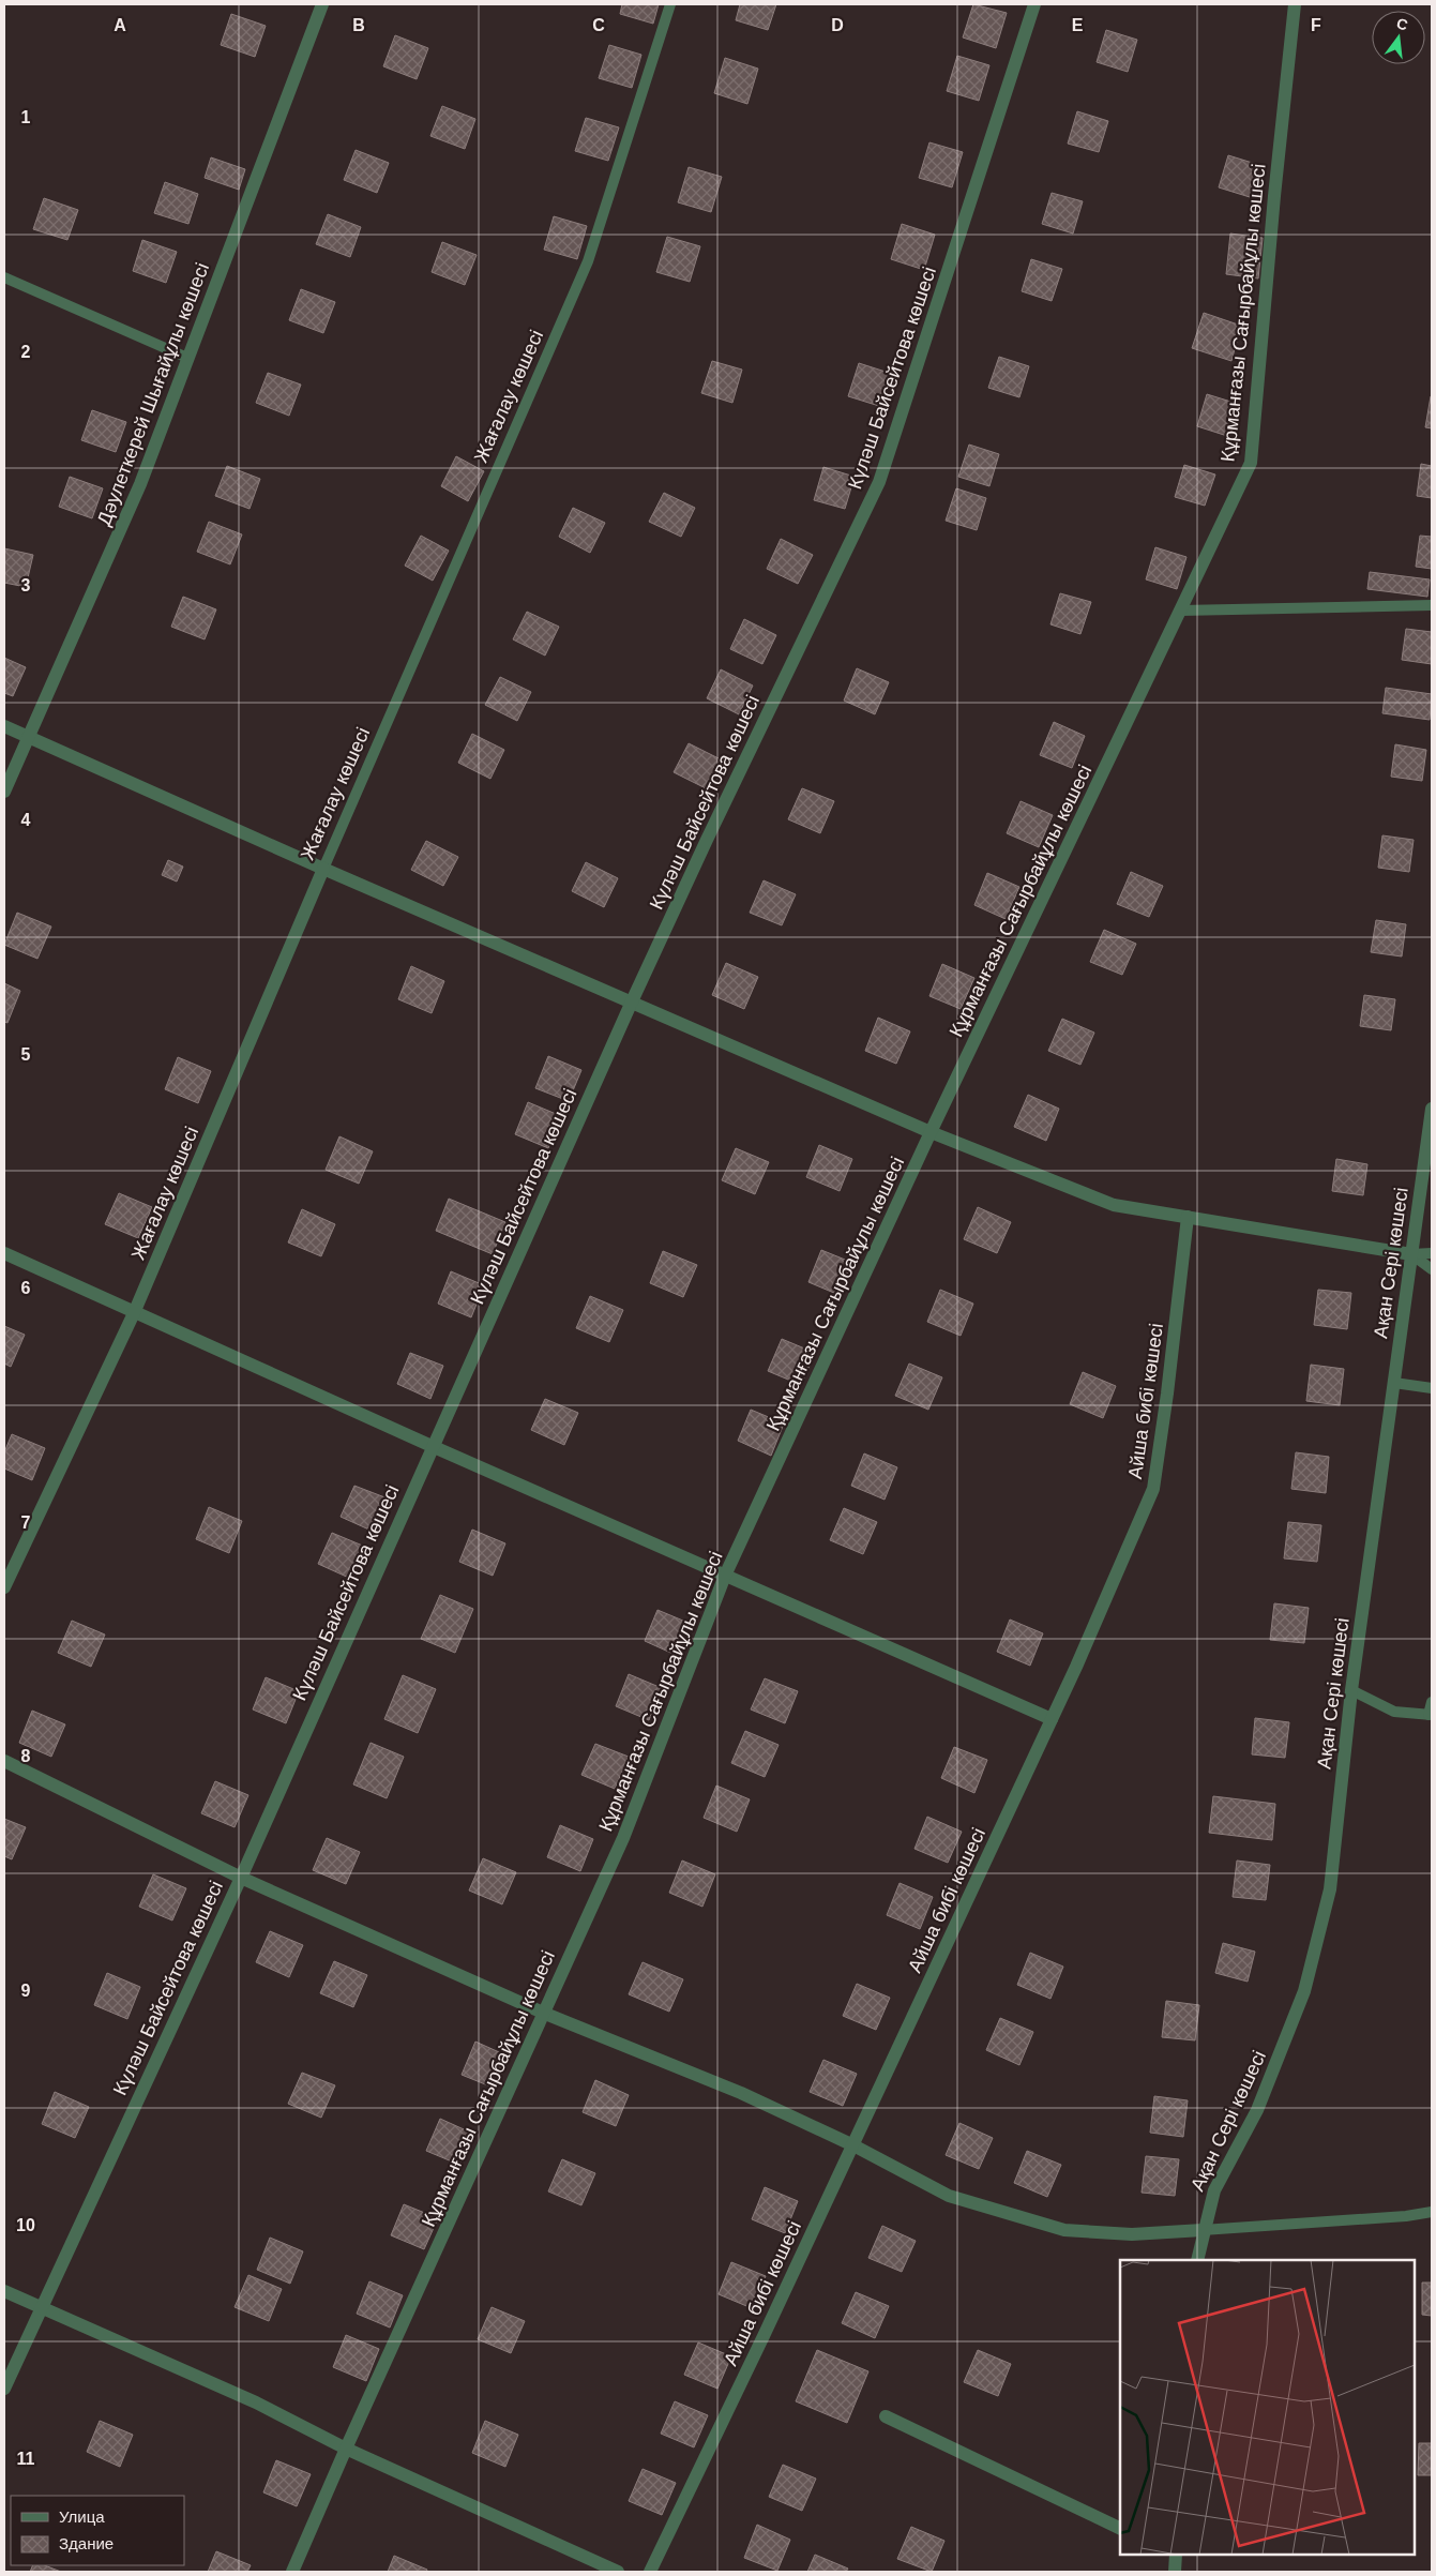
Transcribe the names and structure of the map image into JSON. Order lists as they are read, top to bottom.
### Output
{
  "streets": {
    "street": [
      "Құрманғазы Сағырбайұлы көшесі",
      "Күләш Байсейтова көшесі",
      "Дәулеткерей Шығайұлы көшесі",
      "Жағалау көшесі",
      "Ақан Сері көшесі",
      "Айша бибі көшесі"
    ]
  },
  "legend": ["Улица", "Здание"],
  "north": "top",
  "grid": {
    "columns": [
      "A",
      "B",
      "C",
      "D",
      "E",
      "F"
    ],
    "rows": [
      "1",
      "2",
      "3",
      "4",
      "5",
      "6",
      "7",
      "8",
      "9",
      "10",
      "11"
    ]
  }
}
